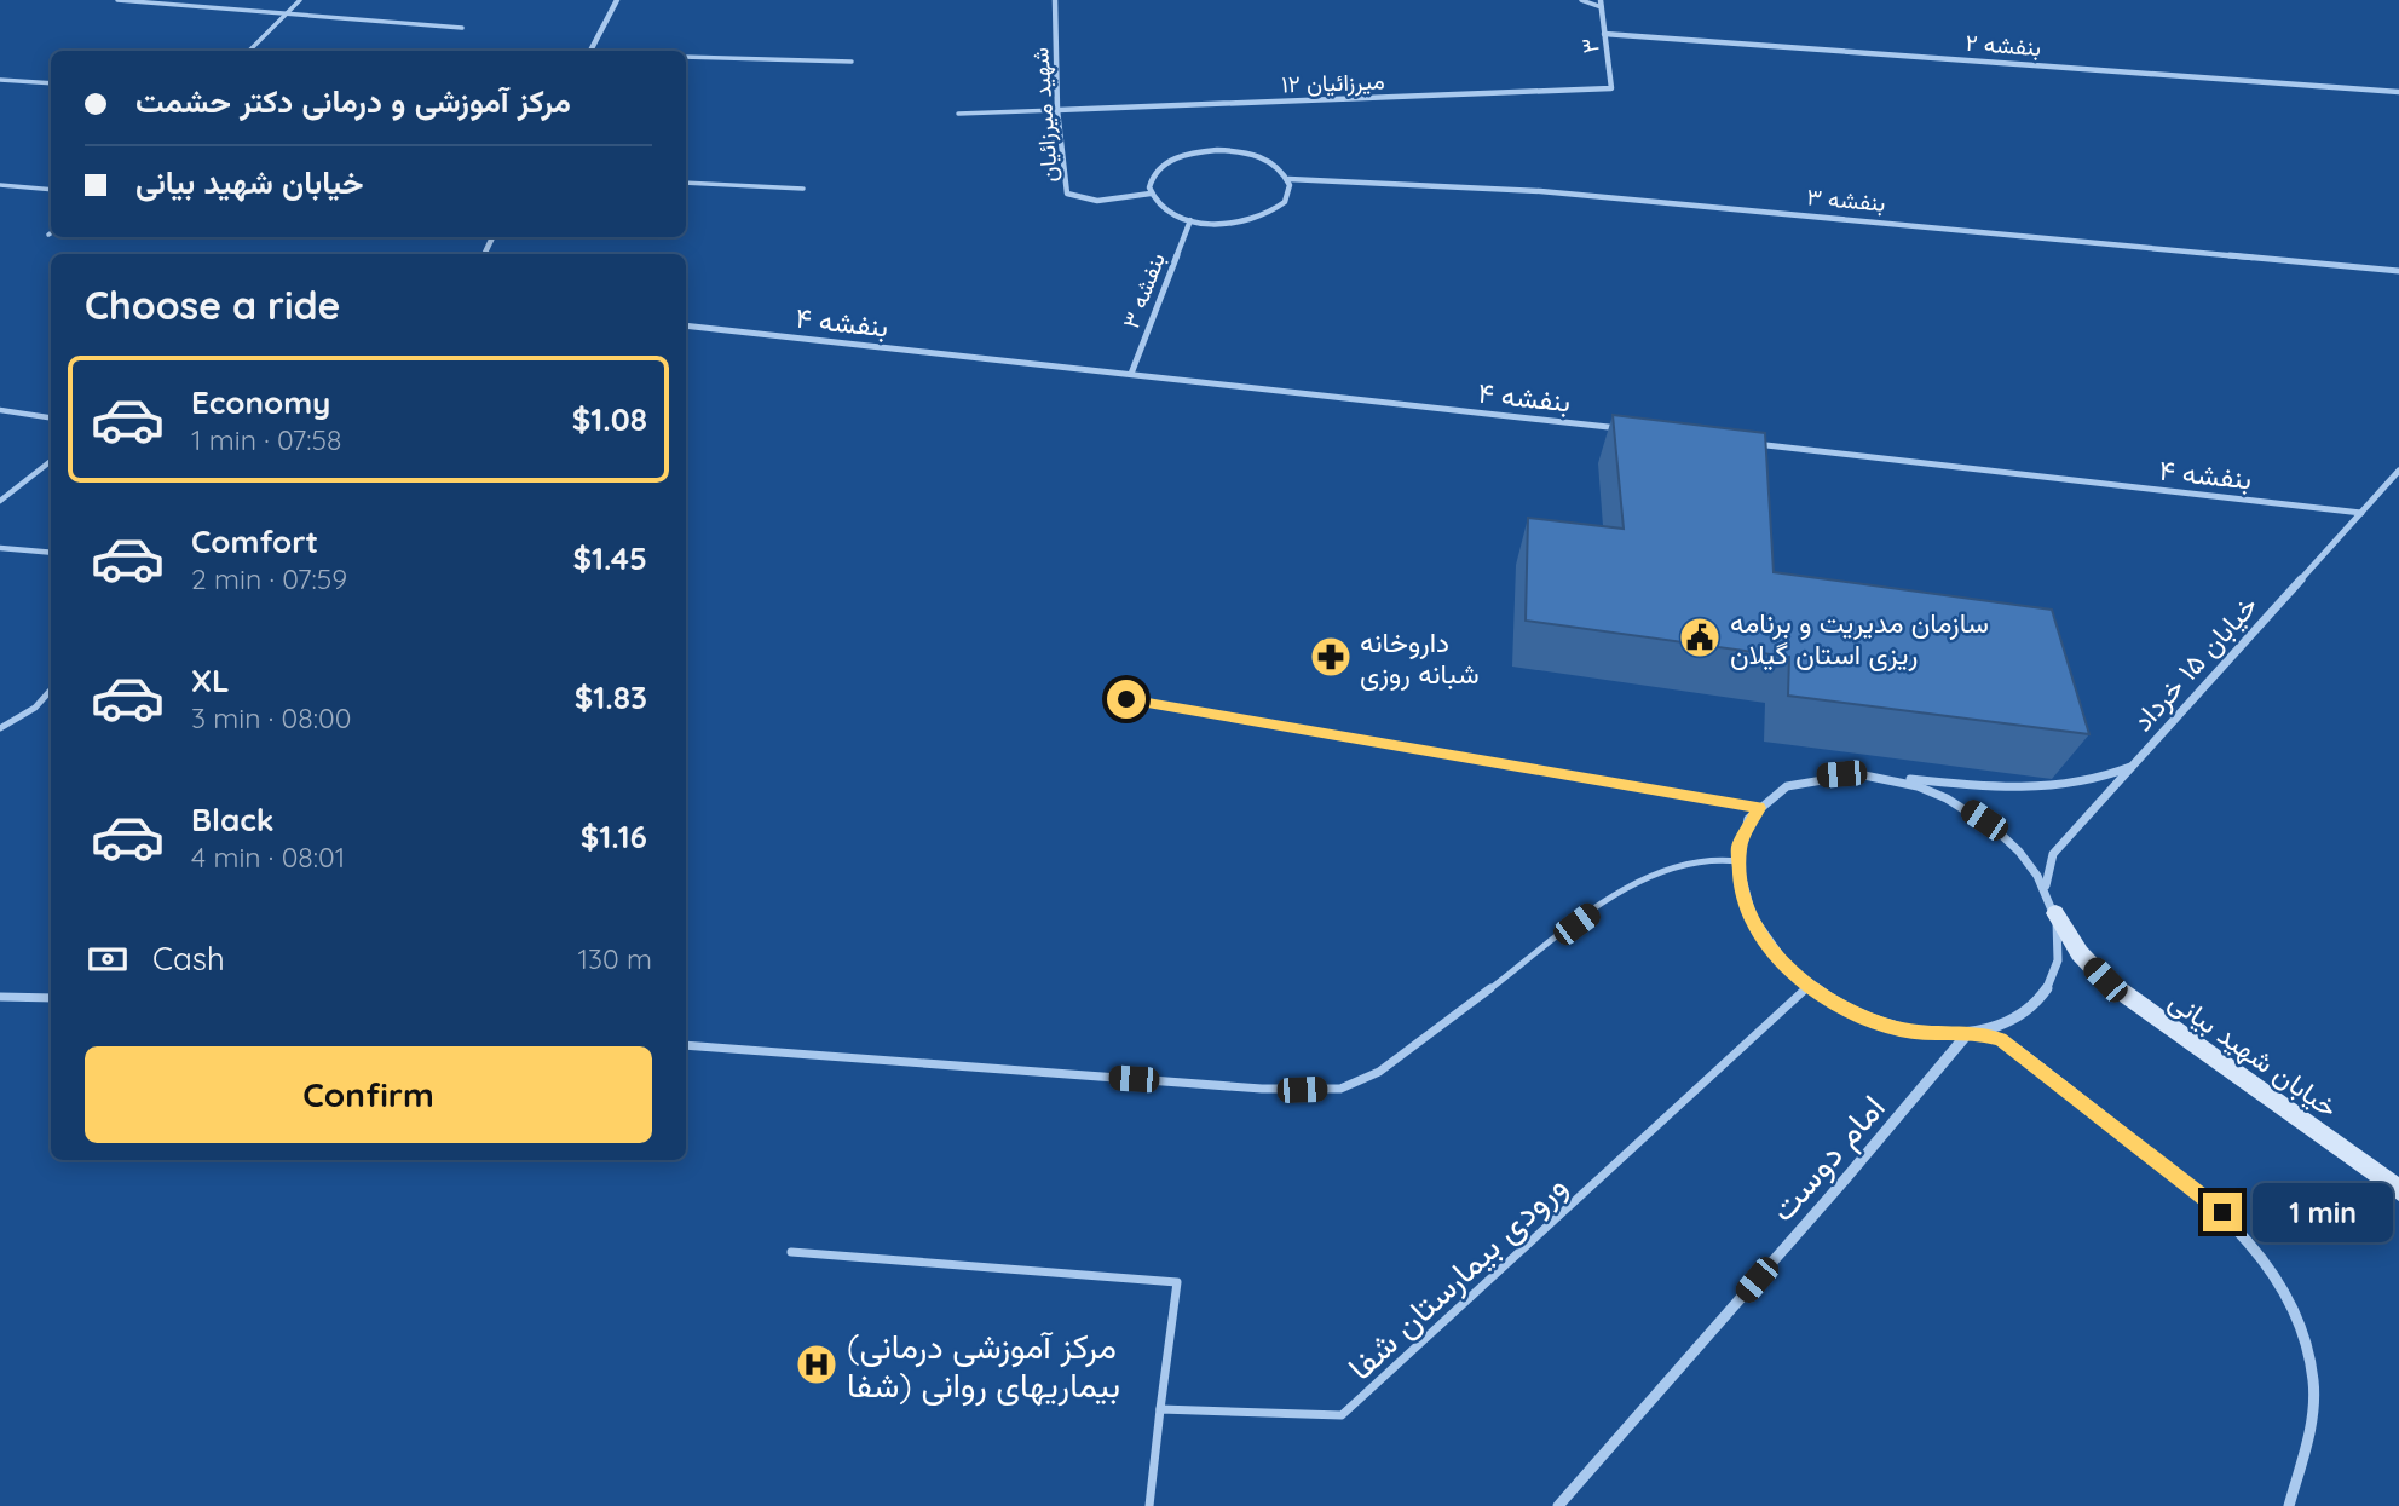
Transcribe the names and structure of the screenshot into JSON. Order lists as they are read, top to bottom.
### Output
{
  "streets": {
    "street": [
      "بنفشه ۲",
      "۳",
      "میرزائیان ۱۲",
      "شهید میرزائیان",
      "بنفشه ۳",
      "بنفشه ۴",
      "خیابان ۱۵ خرداد",
      "خیابان شهید بیانی",
      "امام دوست"
    ],
    "lane": ["ورودی بیمارستان شفا"]
  },
  "crossings": [
    ["بنفشه ۲", "۳"],
    ["۳", "میرزائیان ۱۲"],
    ["میرزائیان ۱۲", "شهید میرزائیان"],
    ["بنفشه ۳", "بنفشه ۴"],
    ["بنفشه ۴", "خیابان ۱۵ خرداد"],
    ["خیابان ۱۵ خرداد", "خیابان شهید بیانی"],
    ["خیابان ۱۵ خرداد", "امام دوست"],
    ["خیابان ۱۵ خرداد", "ورودی بیمارستان شفا"],
    ["خیابان شهید بیانی", "امام دوست"],
    ["خیابان شهید بیانی", "ورودی بیمارستان شفا"],
    ["امام دوست", "ورودی بیمارستان شفا"]
  ],
  "places": {
    "public building": ["سازمان مدیریت و برنامه ریزی استان گیلان"],
    "pharmacy": ["داروخانه شبانه روزی"],
    "hospital": ["(مرکز آموزشی درمانی بیماریهای روانی (شفا"]
  },
  "page": {
    "banner": ["مرکز آموزشی و ‌درمانی دکتر حشمت", "خیابان شهید بیانی"],
    "heading": "Choose a ride",
    "list": [
      {
        "name": "Economy",
        "note": "1 min · 07:58",
        "value": "$1.08"
      },
      {
        "name": "Comfort",
        "note": "2 min · 07:59",
        "value": "$1.45"
      },
      {
        "name": "XL",
        "note": "3 min · 08:00",
        "value": "$1.83"
      },
      {
        "name": "Black",
        "note": "4 min · 08:01",
        "value": "$1.16"
      }
    ],
    "pay": ["Cash", "130 m"],
    "buttons": "Confirm",
    "bubble": "1 min"
  }
}
